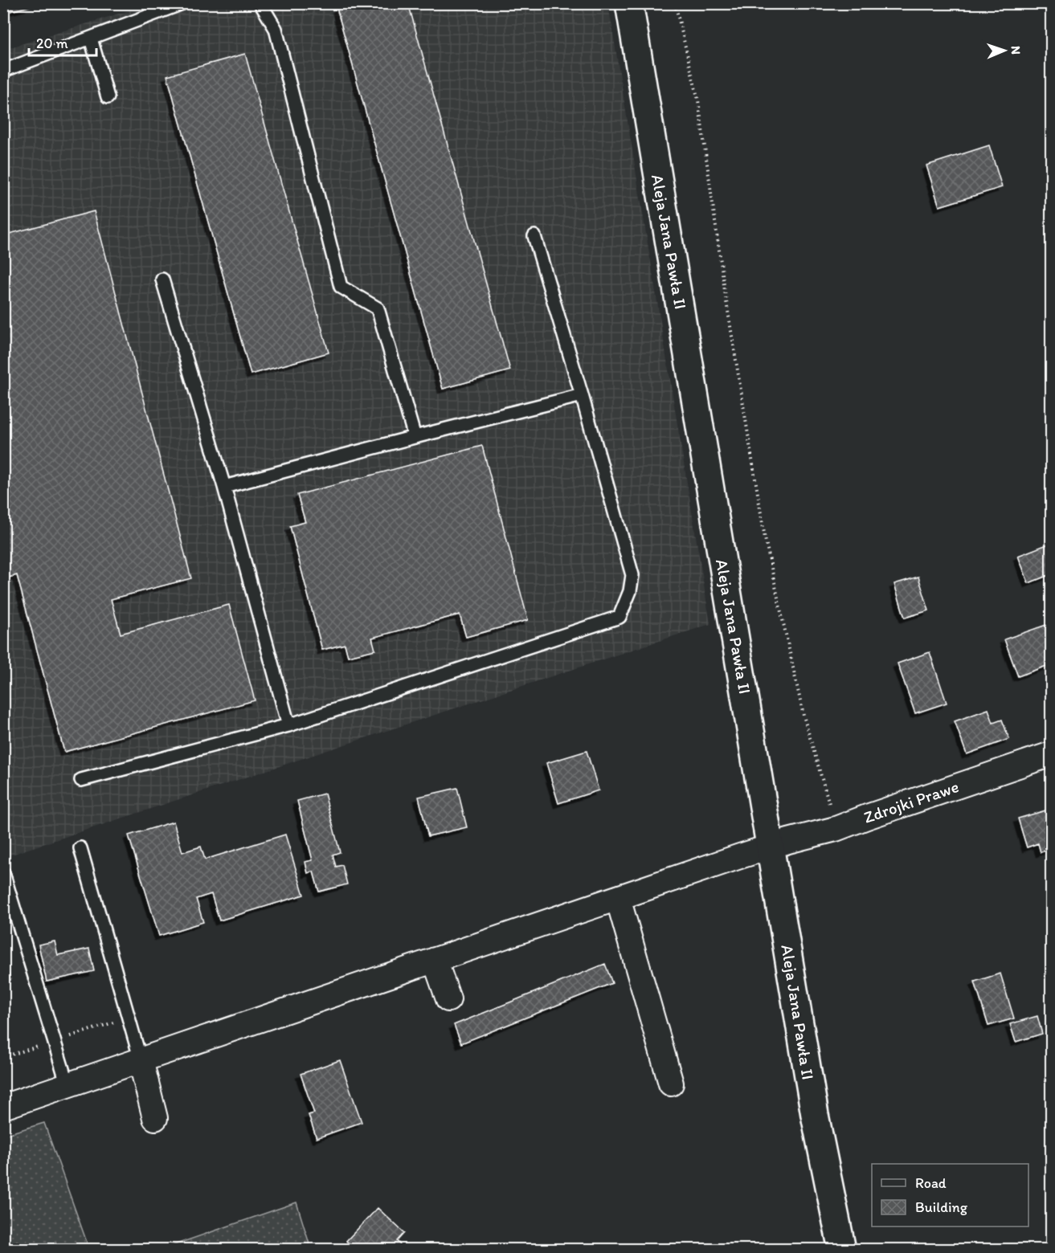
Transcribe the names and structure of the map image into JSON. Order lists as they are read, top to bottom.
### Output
{
  "streets": {
    "main road": ["Aleja Jana Pawła II"],
    "street": ["Zdrojki Prawe"]
  },
  "crossings": [
    ["Aleja Jana Pawła II", "Zdrojki Prawe"]
  ],
  "legend": ["Road", "Building"],
  "scale_bar": "20 m",
  "north": "right"
}
